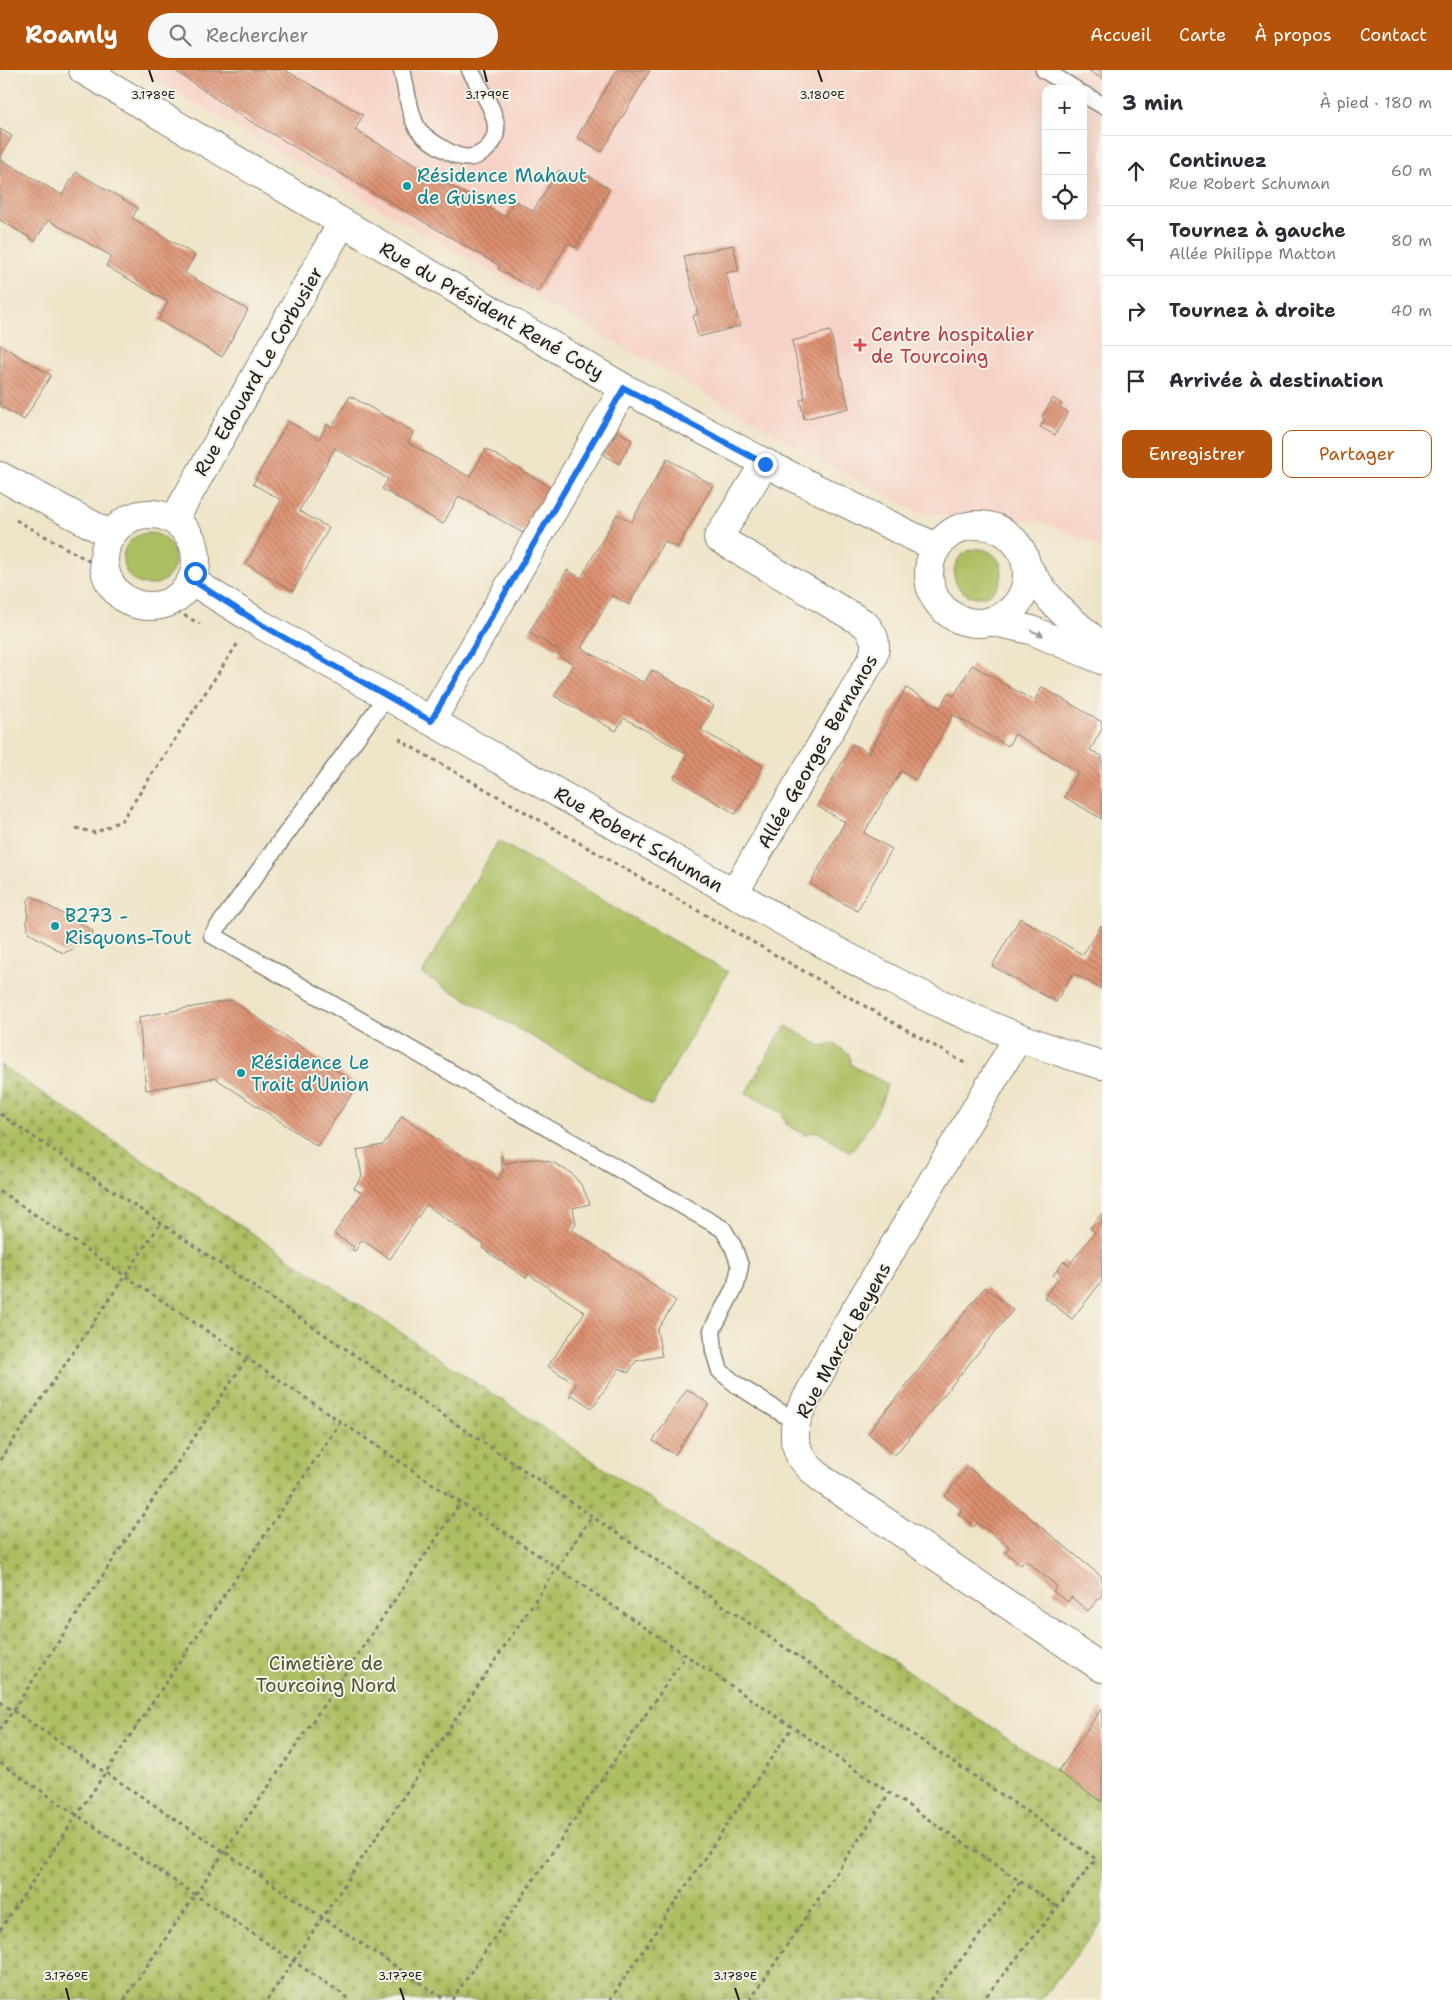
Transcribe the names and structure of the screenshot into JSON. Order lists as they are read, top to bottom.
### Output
{
  "streets": {
    "street": [
      "Rue du Président René Coty",
      "Rue Edouard Le Corbusier",
      "Allée Georges Bernanos",
      "Rue Robert Schuman",
      "Rue Marcel Beyens"
    ]
  },
  "crossings": [
    ["Rue du Président René Coty", "Rue Edouard Le Corbusier"],
    ["Rue du Président René Coty", "Allée Georges Bernanos"],
    ["Rue Edouard Le Corbusier", "Rue Robert Schuman"],
    ["Allée Georges Bernanos", "Rue Robert Schuman"],
    ["Rue Robert Schuman", "Rue Marcel Beyens"]
  ],
  "parks": ["Cimetière de Tourcoing Nord"],
  "places": {
    "other": ["Résidence Mahaut de Guisnes", "B273 - Risquons-Tout", "Résidence Le Trait d’Union"],
    "health": ["Centre hospitalier de Tourcoing"]
  },
  "page": {
    "header": "Roamly",
    "search": "Rechercher",
    "nav": [
      "Accueil",
      "Carte",
      "À propos",
      "Contact"
    ],
    "heading": ["3 min", "À pied · 180 m"],
    "map_buttons": ["+", "−"],
    "list": [
      ["Continuez", "Rue Robert Schuman", "60 m"],
      ["Tournez à gauche", "Allée Philippe Matton", "80 m"],
      ["Tournez à droite", "40 m"],
      "Arrivée à destination"
    ],
    "buttons": ["Enregistrer", "Partager"]
  },
  "coordinates": [
    "3.178°E",
    "3.179°E",
    "3.180°E",
    "3.176°E",
    "3.177°E"
  ]
}
